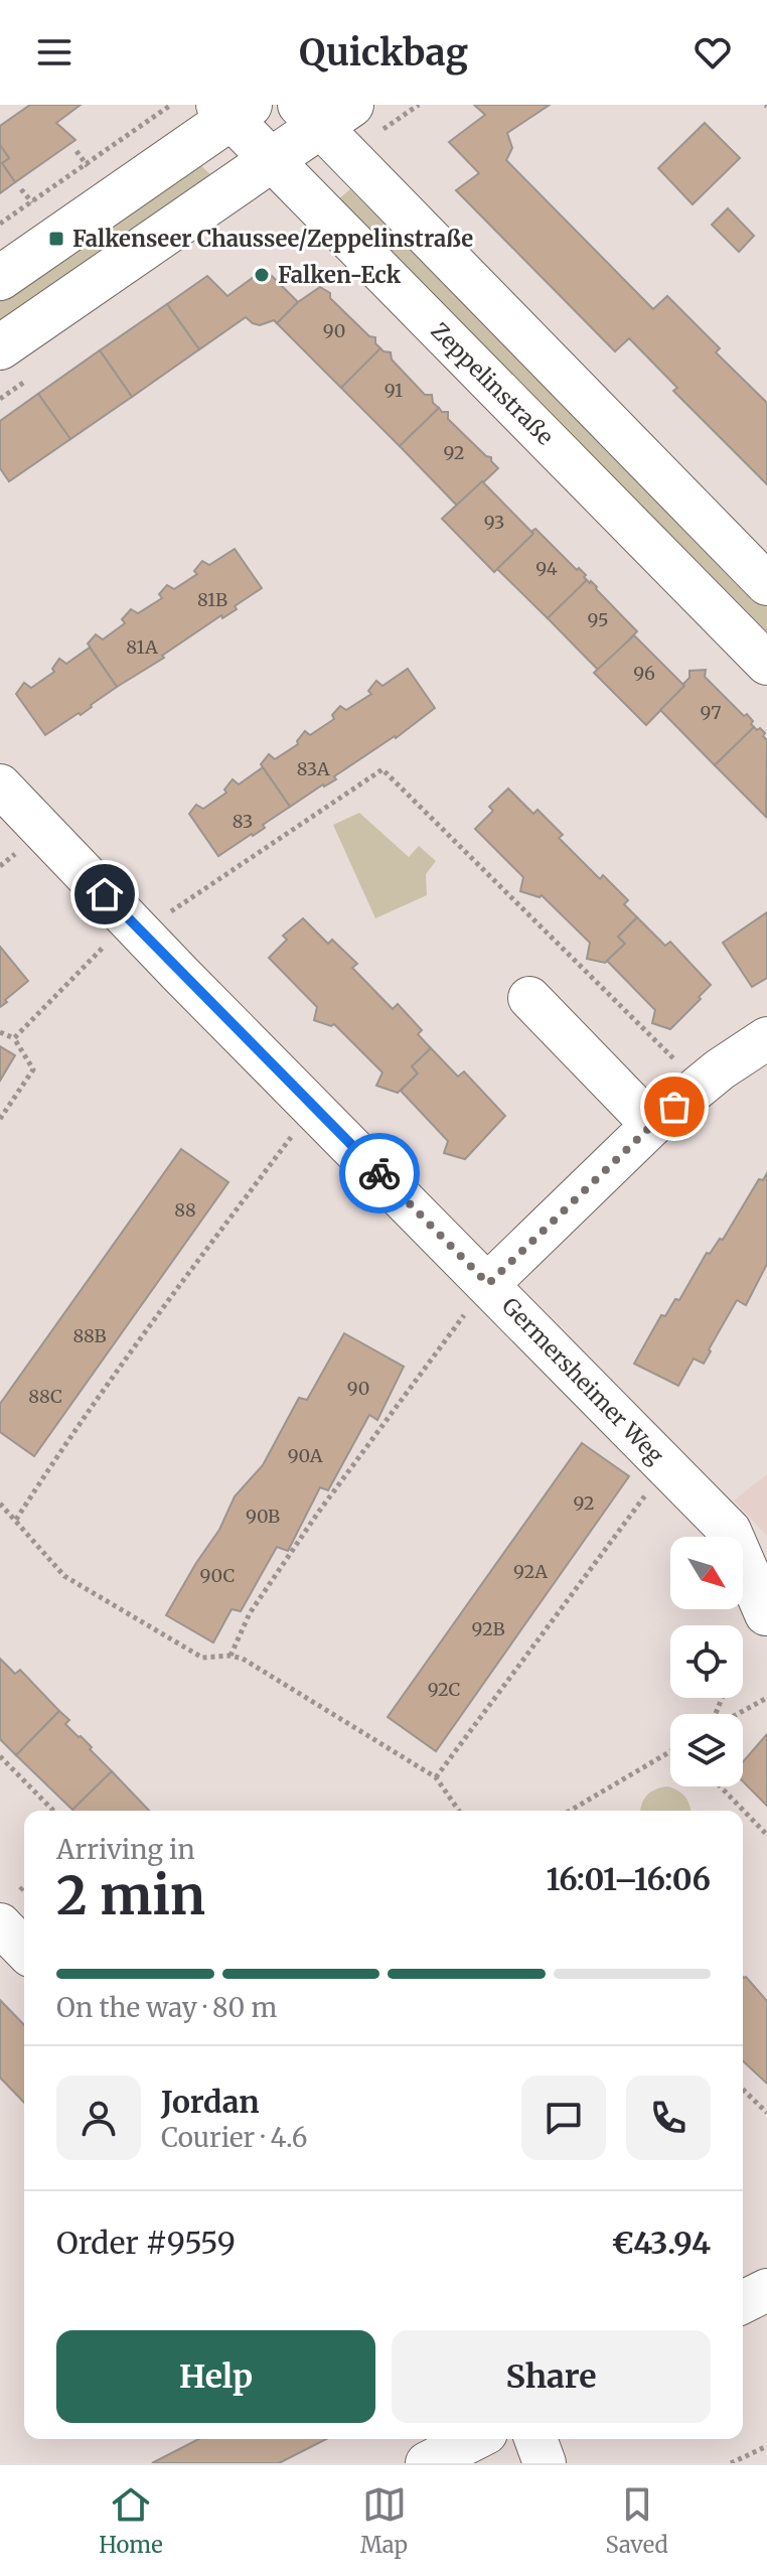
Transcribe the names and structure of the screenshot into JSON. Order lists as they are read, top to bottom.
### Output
{
  "streets": {
    "street": ["Zeppelinstraße", "Germersheimer Weg"]
  },
  "places": {
    "transit": ["Falkenseer Chaussee/Zeppelinstraße"],
    "other": ["Falken-Eck"]
  },
  "house_numbers": [
    "90",
    "91",
    "92",
    "93",
    "94",
    "81B",
    "95",
    "81A",
    "96",
    "97",
    "83A",
    "83",
    "88",
    "88B",
    "90",
    "88C",
    "90A",
    "92",
    "90B",
    "92A",
    "90C",
    "92B",
    "92C"
  ],
  "north": "bottom right",
  "page": {
    "header": "Quickbag",
    "heading": ["2 min", "Arriving in", "16:01–16:06"],
    "panel": [
      "Jordan",
      "Courier · 4.6",
      "Order #9559",
      "€43.94"
    ],
    "bar": "On the way · 80 m",
    "buttons": ["Help", "Share"],
    "tabs": ["Home", "Map", "Saved"]
  }
}
